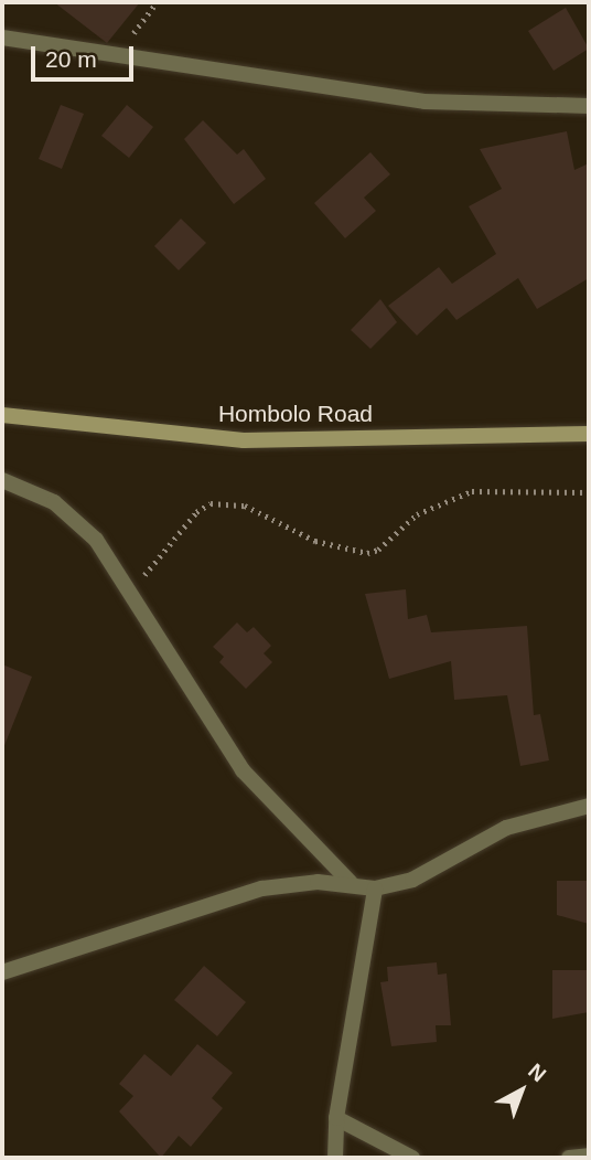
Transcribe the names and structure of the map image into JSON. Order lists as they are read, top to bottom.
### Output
{
  "streets": {
    "street": ["Hombolo Road"]
  },
  "scale_bar": "20 m",
  "north": "top right"
}
